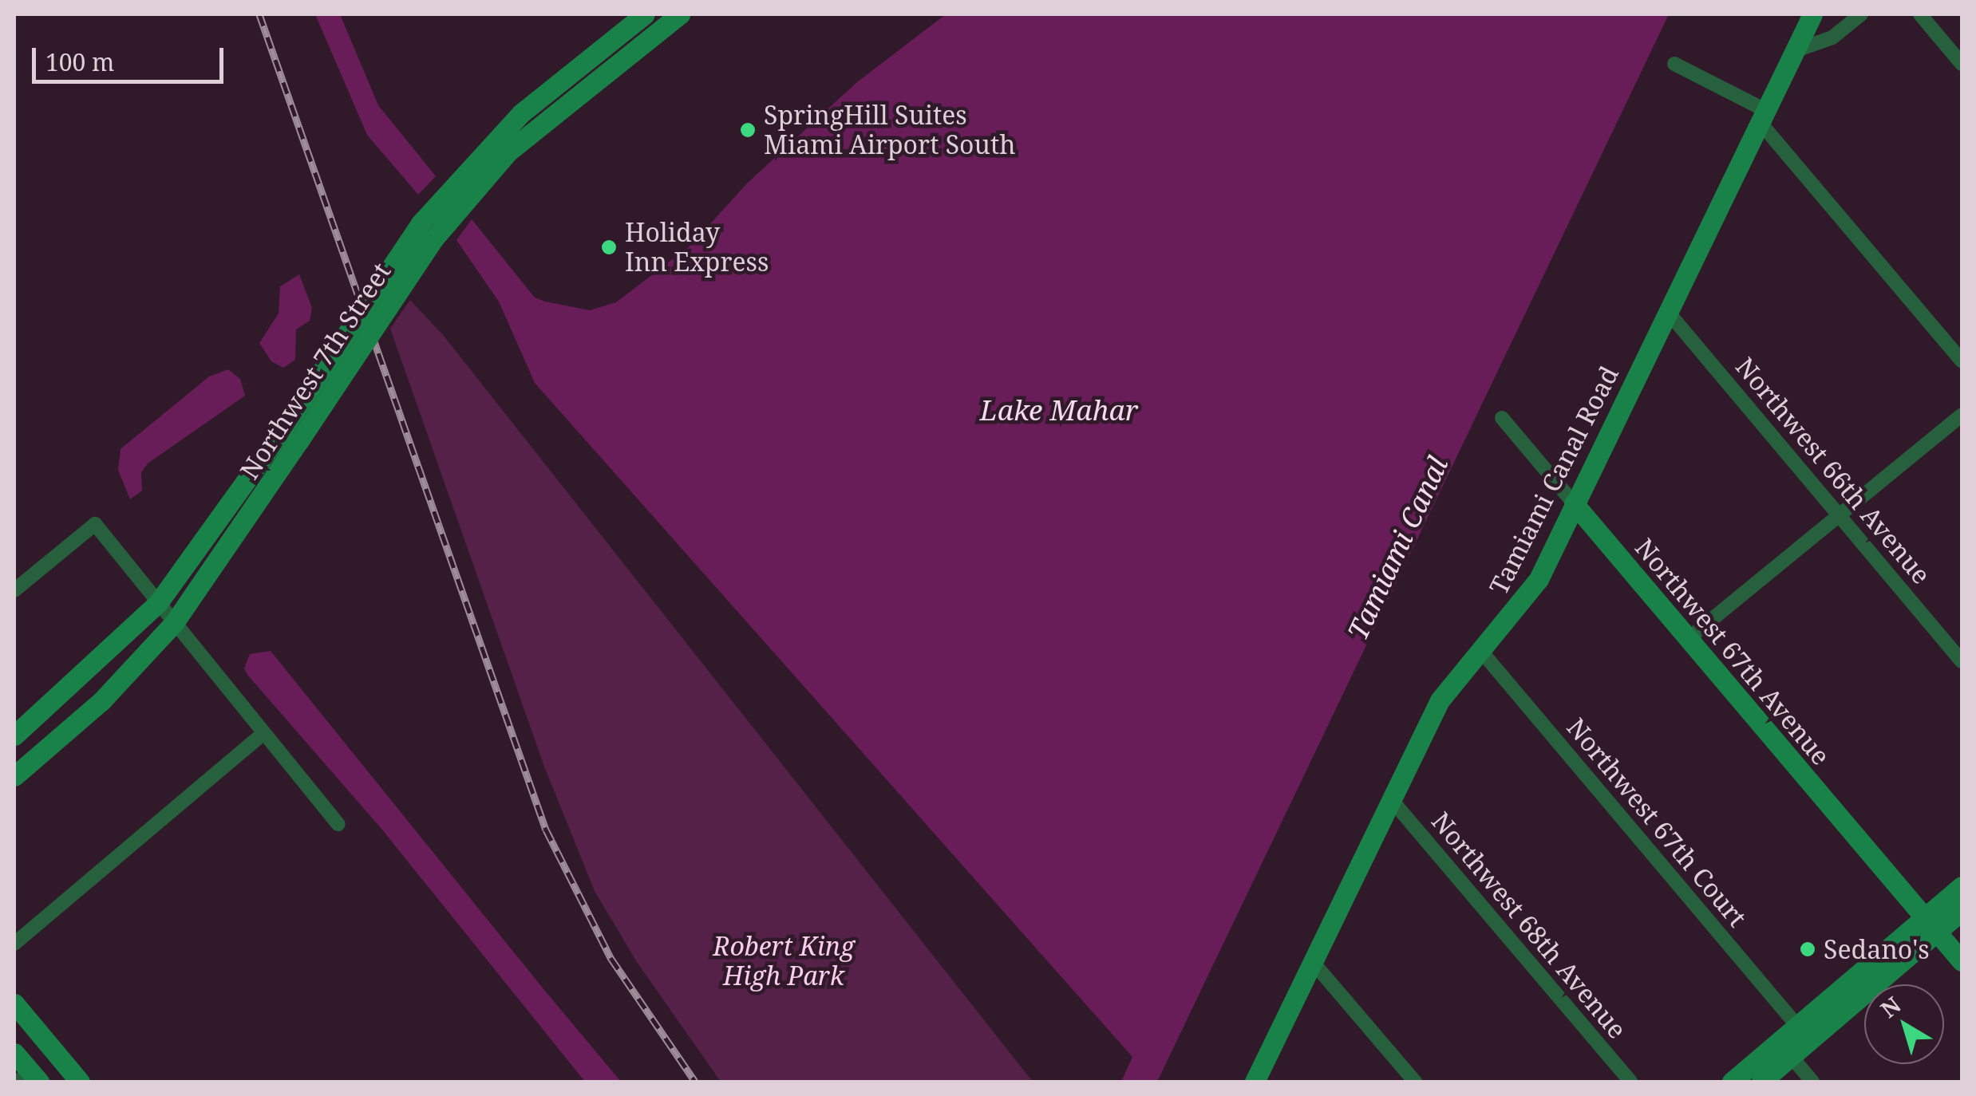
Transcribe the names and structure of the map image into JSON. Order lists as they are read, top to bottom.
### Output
{
  "streets": {
    "main road": ["Northwest 7th Street", "Tamiami Canal Road", "Northwest 67th Avenue"],
    "street": ["Northwest 66th Avenue", "Northwest 67th Court", "Northwest 68th Avenue"]
  },
  "crossings": [
    ["Northwest 66th Avenue", "Tamiami Canal Road"],
    ["Tamiami Canal Road", "Northwest 67th Avenue"],
    ["Tamiami Canal Road", "Northwest 67th Court"],
    ["Tamiami Canal Road", "Northwest 68th Avenue"]
  ],
  "water": ["Lake Mahar", "Tamiami Canal"],
  "parks": ["Robert King High Park"],
  "places": ["SpringHill Suites Miami Airport South", "Holiday Inn Express", "Sedano's"],
  "scale_bar": "100 m",
  "north": "top left"
}
